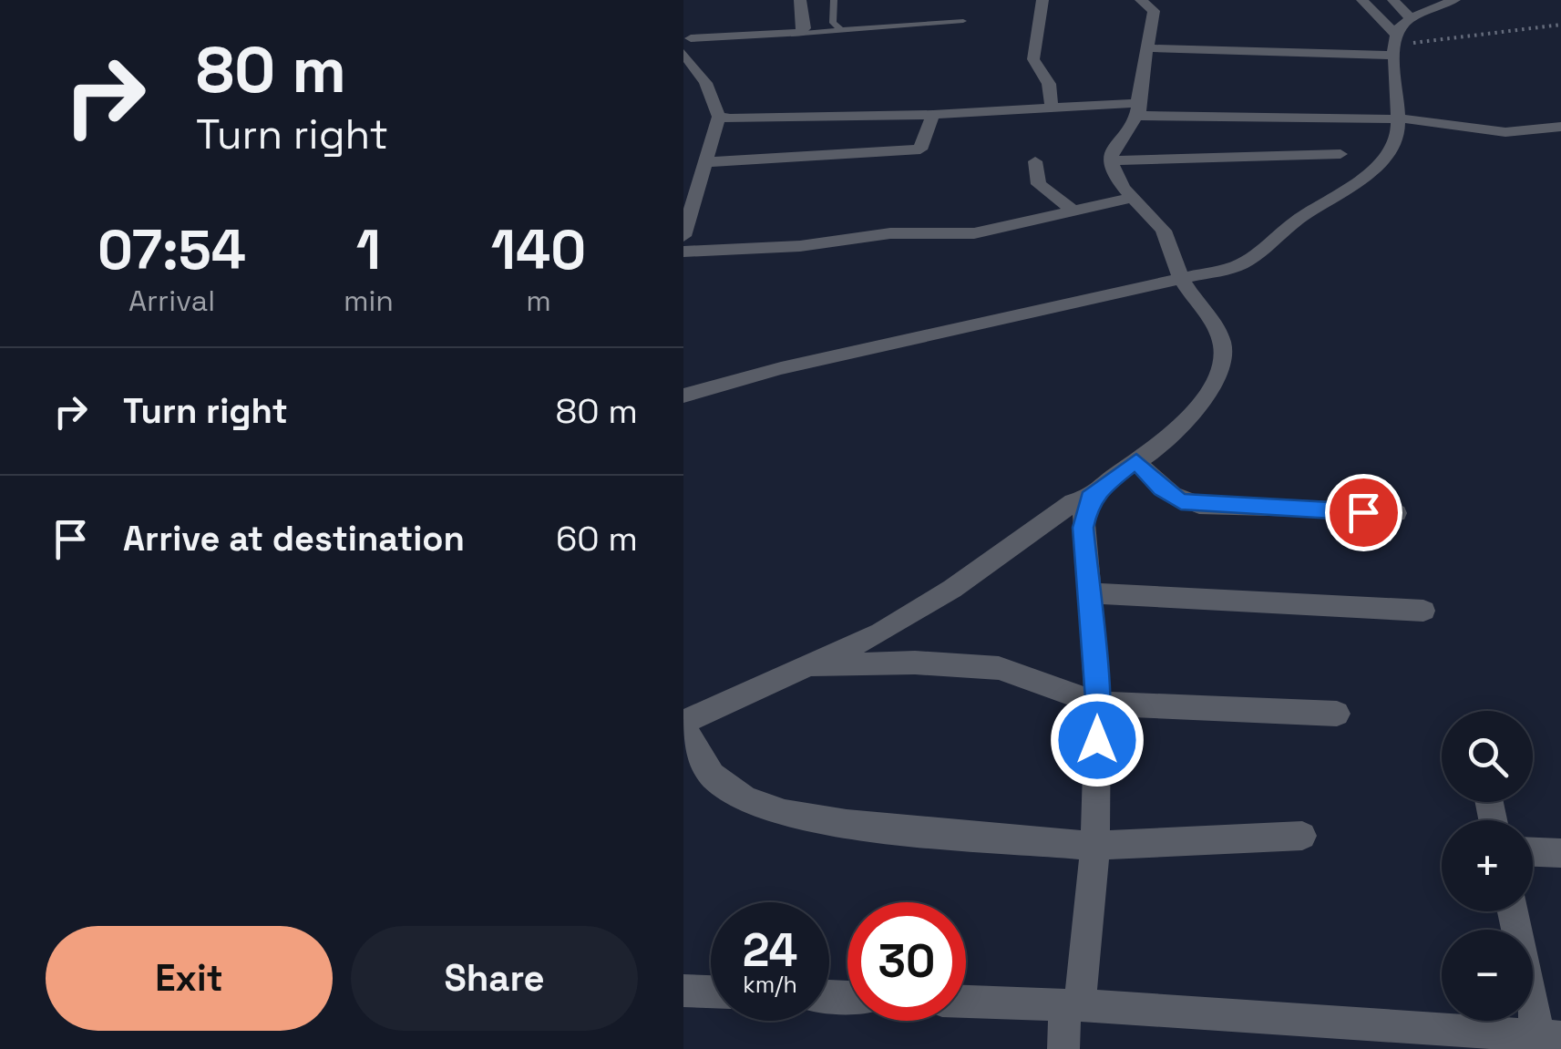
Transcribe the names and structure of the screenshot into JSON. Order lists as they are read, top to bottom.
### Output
{
  "page": {
    "turn": ["80 m", "Turn right"],
    "eta": [
      "07:54",
      "Arrival",
      "1",
      "min",
      "140",
      "m"
    ],
    "list": [
      {
        "name": "Turn right",
        "value": "80 m"
      },
      {
        "name": "Arrive at destination",
        "value": "60 m"
      }
    ],
    "map_buttons": ["+", "−"],
    "speed": "24 km/h",
    "limit": "30",
    "buttons": ["Exit", "Share"]
  }
}
